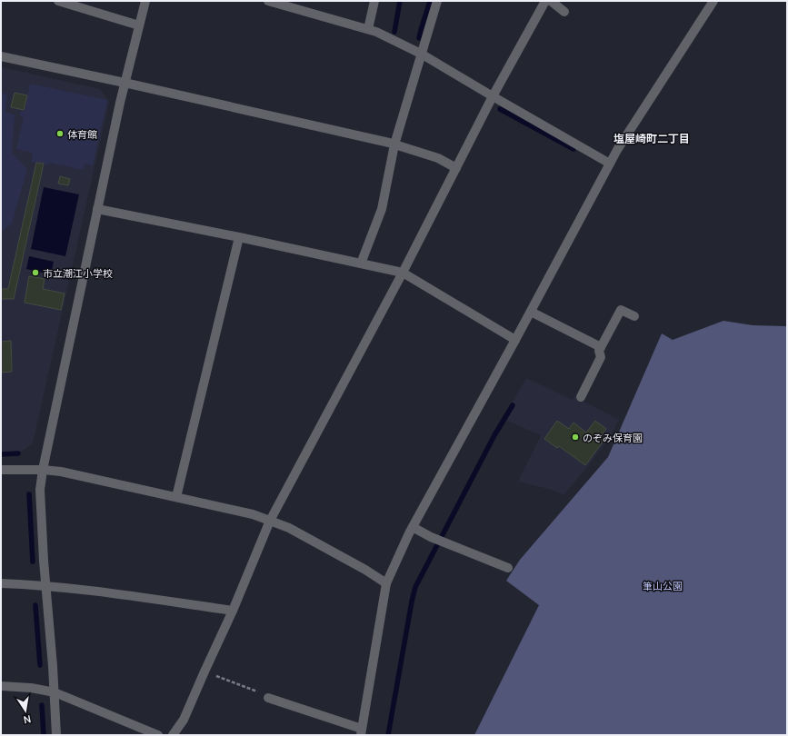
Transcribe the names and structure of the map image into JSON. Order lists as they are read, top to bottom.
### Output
{
  "districts": ["塩屋崎町二丁目"],
  "parks": ["筆山公園"],
  "places": ["体育館", "市立潮江小学校", "のぞみ保育園"],
  "north": "bottom"
}
